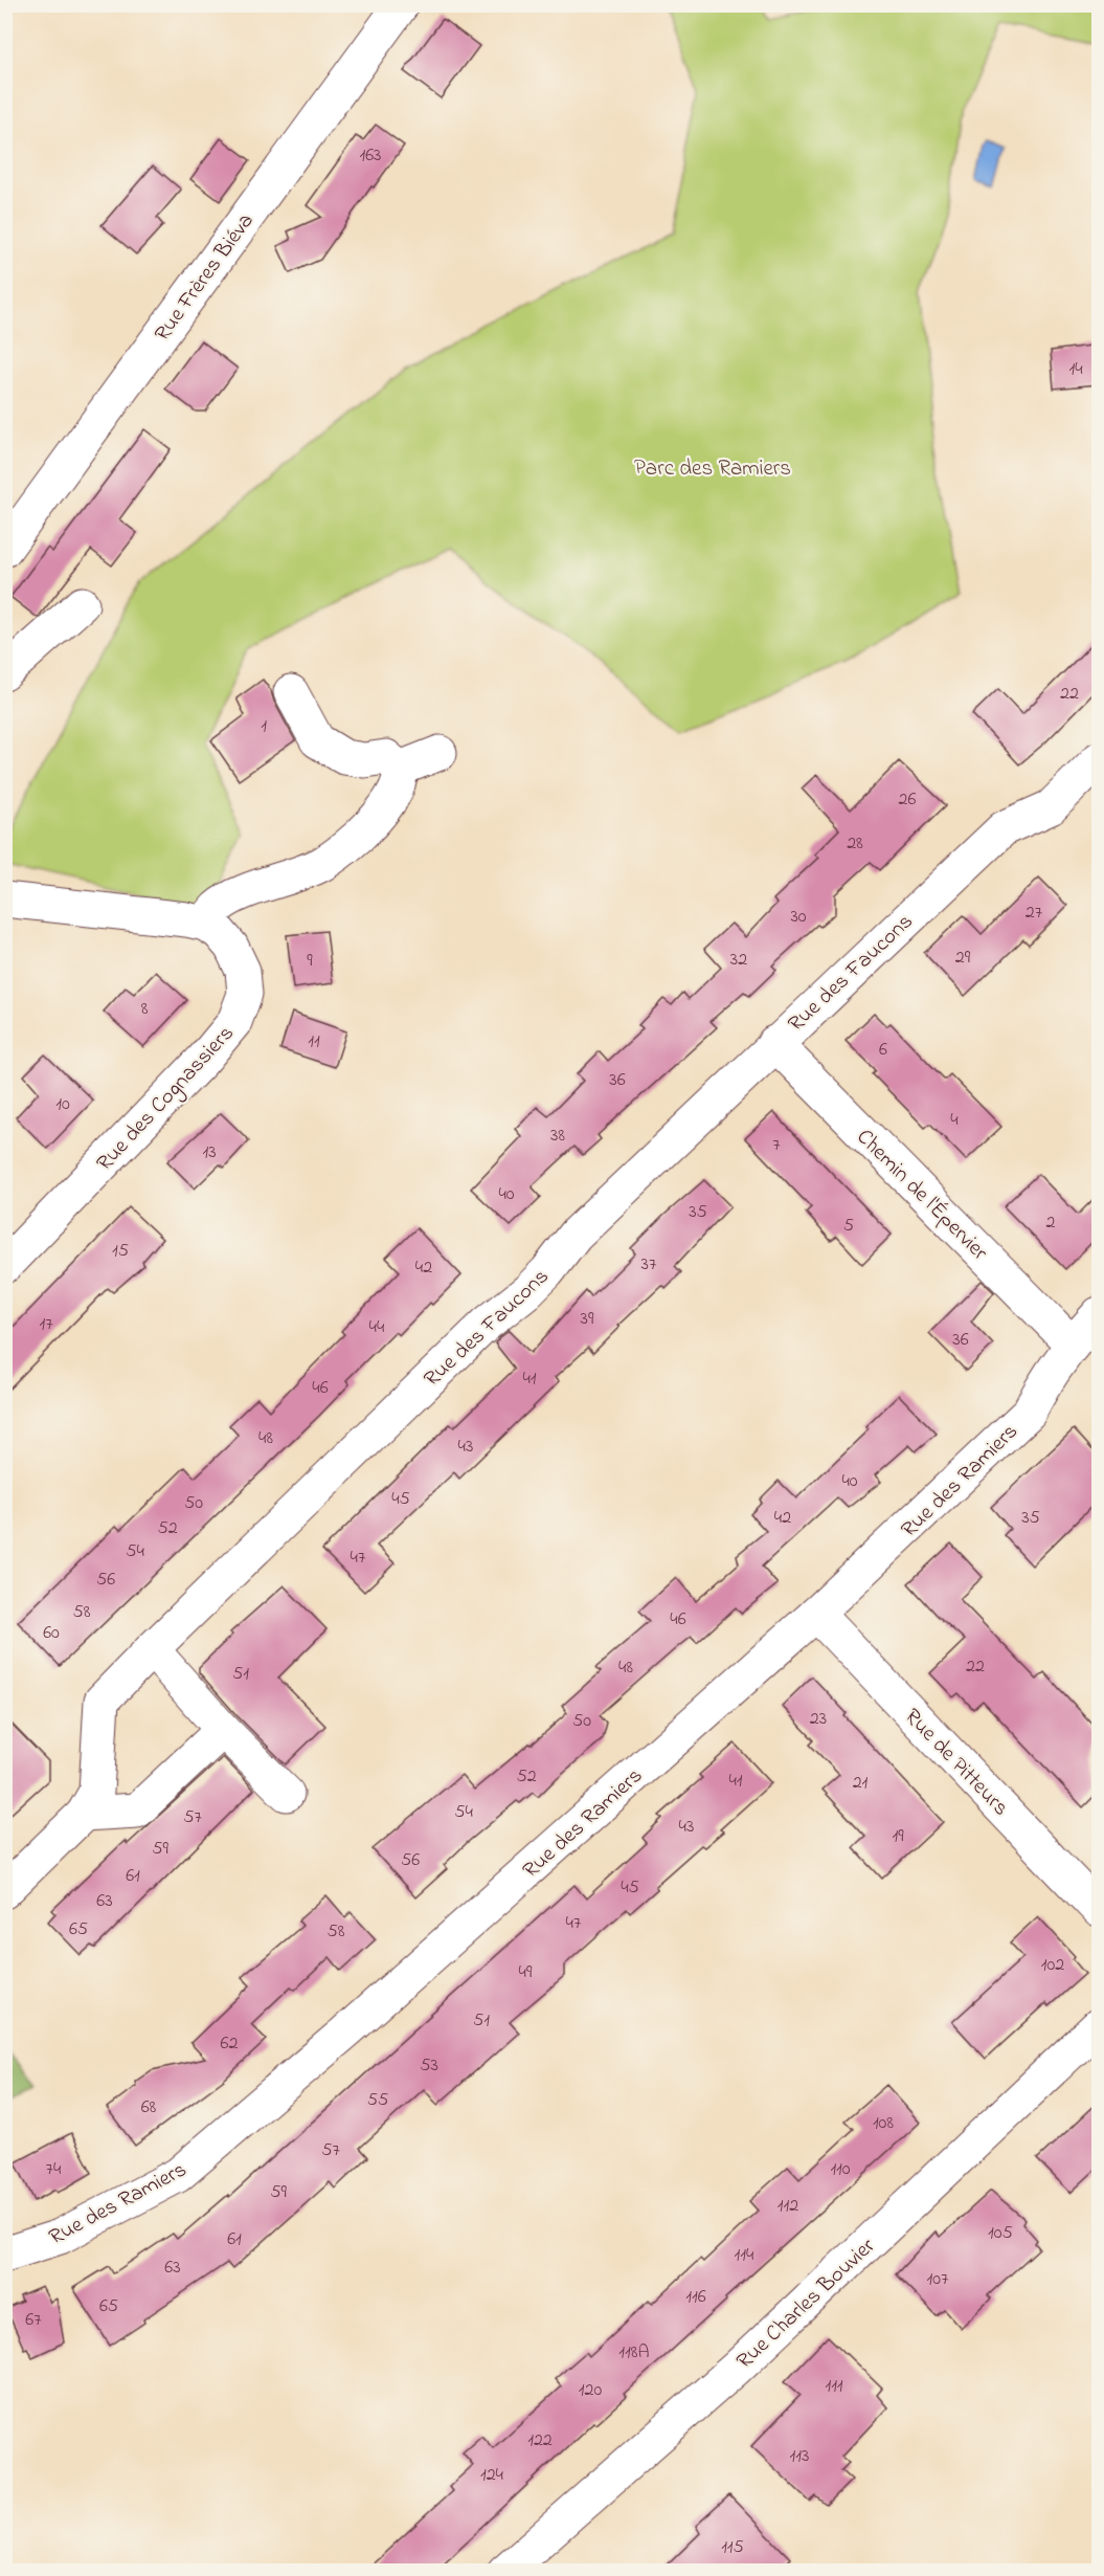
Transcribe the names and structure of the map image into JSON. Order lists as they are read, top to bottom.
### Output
{
  "streets": {
    "street": [
      "Rue Frères Biéva",
      "Rue des Faucons",
      "Rue des Cognassiers",
      "Chemin de l'Épervier",
      "Rue des Ramiers",
      "Rue de Pitteurs",
      "Rue Charles Bouvier"
    ]
  },
  "crossings": [
    ["Rue des Faucons", "Chemin de l'Épervier"],
    ["Chemin de l'Épervier", "Rue des Ramiers"],
    ["Rue des Ramiers", "Rue de Pitteurs"]
  ],
  "parks": ["Parc des Ramiers"],
  "house_numbers": [
    "163",
    "14",
    "22",
    "1",
    "26",
    "28",
    "27",
    "30",
    "29",
    "32",
    "9",
    "8",
    "11",
    "6",
    "36",
    "10",
    "4",
    "38",
    "7",
    "13",
    "40",
    "35",
    "2",
    "5",
    "15",
    "37",
    "42",
    "39",
    "17",
    "44",
    "36",
    "41",
    "46",
    "48",
    "43",
    "40",
    "45",
    "50",
    "42",
    "35",
    "52",
    "54",
    "47",
    "56",
    "58",
    "46",
    "60",
    "22",
    "48",
    "51",
    "23",
    "50",
    "52",
    "41",
    "21",
    "54",
    "57",
    "43",
    "19",
    "59",
    "56",
    "61",
    "45",
    "63",
    "47",
    "65",
    "58",
    "102",
    "49",
    "51",
    "62",
    "53",
    "55",
    "68",
    "108",
    "57",
    "74",
    "110",
    "59",
    "112",
    "105",
    "61",
    "114",
    "63",
    "107",
    "116",
    "65",
    "67",
    "118A",
    "111",
    "120",
    "122",
    "113",
    "124",
    "115"
  ]
}
